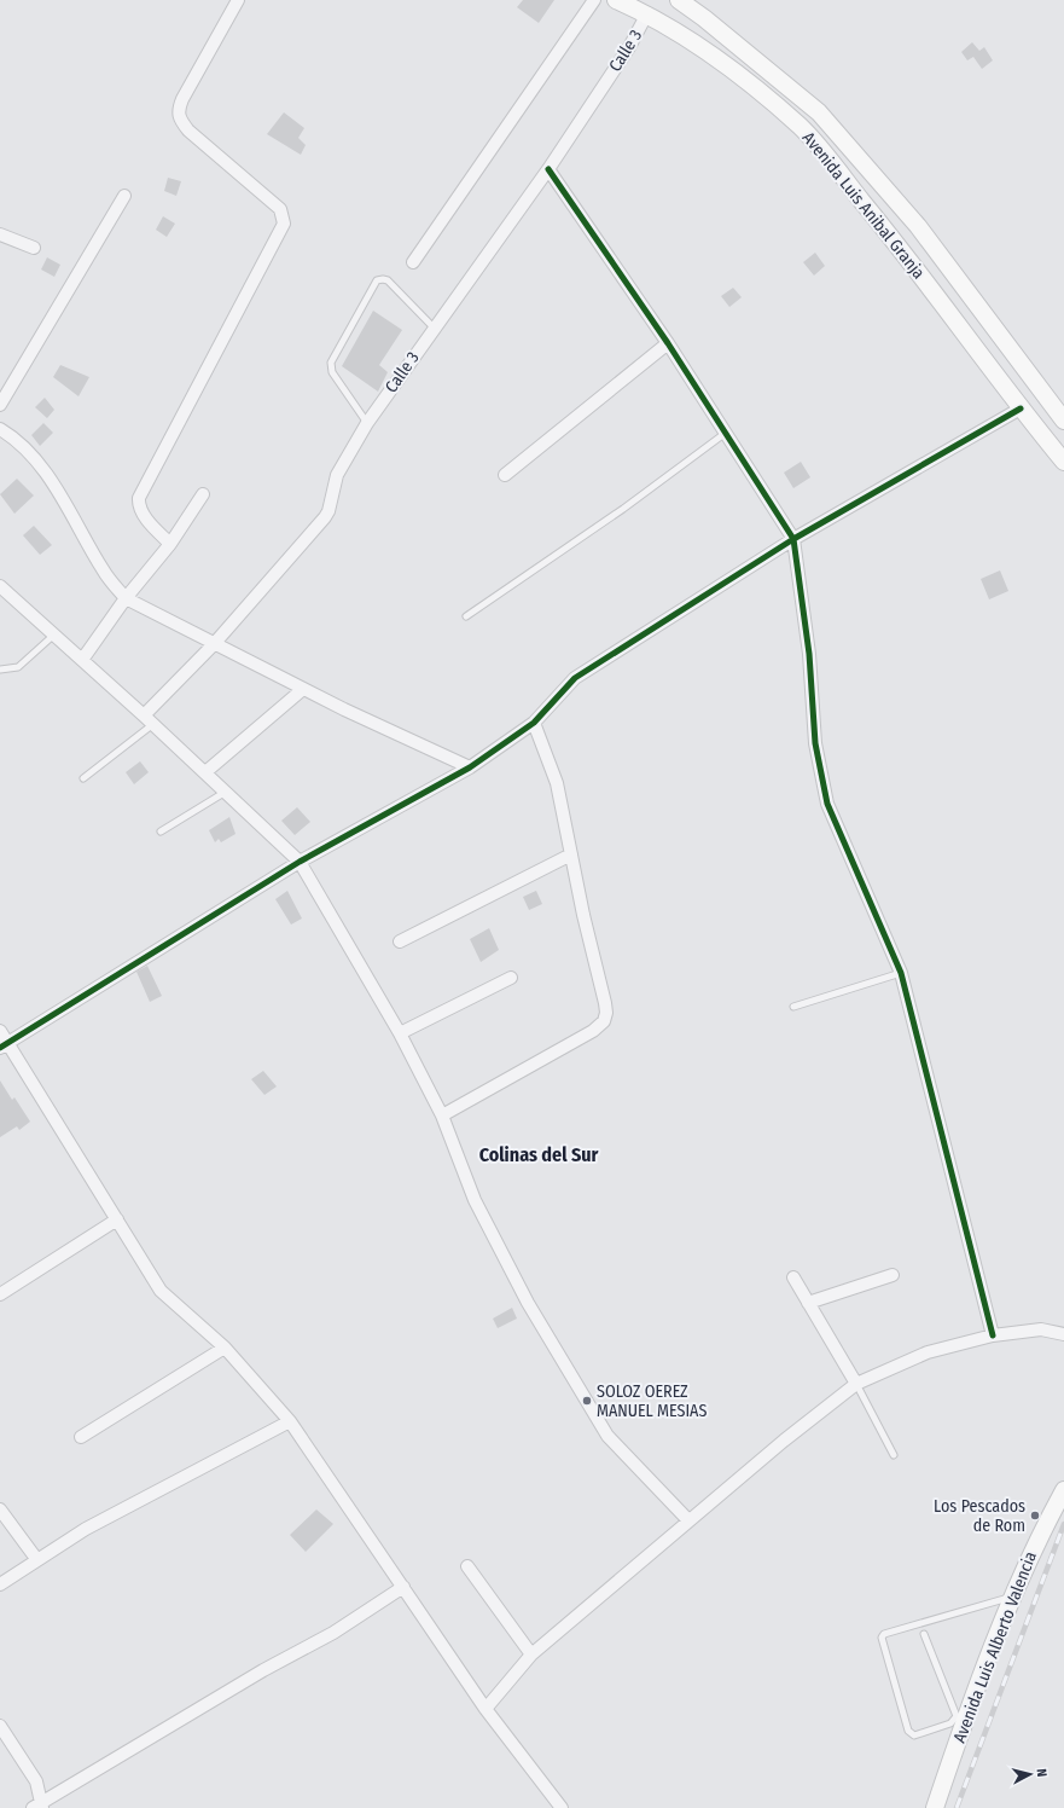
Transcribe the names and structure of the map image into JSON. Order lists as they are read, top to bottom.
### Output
{
  "streets": {
    "main road": ["Avenida Luis Anibal Granja", "Avenida Luis Alberto Valencia"],
    "street": ["Calle 3"]
  },
  "crossings": [
    ["Calle 3", "Avenida Luis Anibal Granja"]
  ],
  "districts": ["Colinas del Sur"],
  "places": ["SOLOZ OEREZ MANUEL MESIAS", "Los Pescados de Rom"],
  "north": "right"
}
